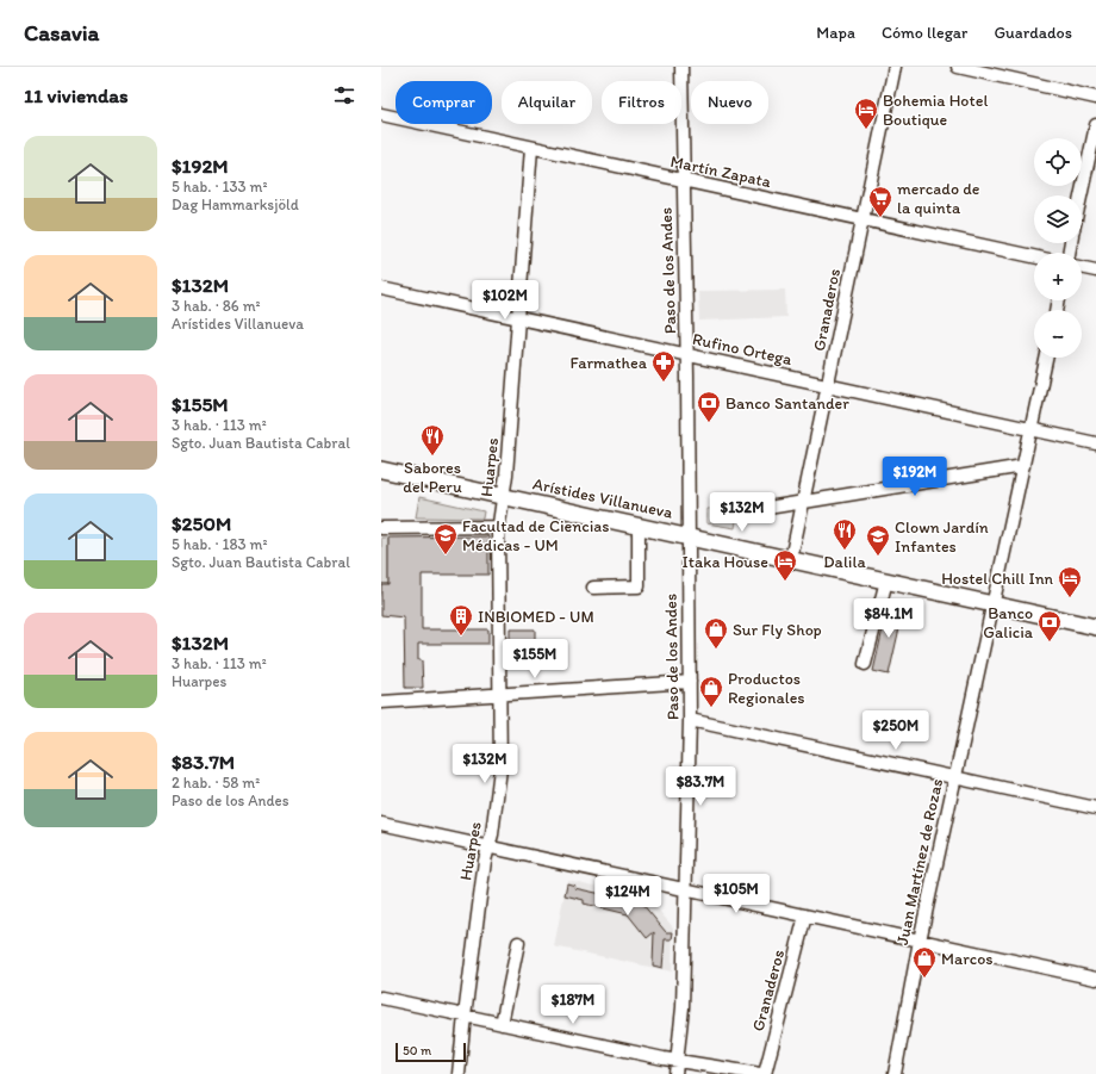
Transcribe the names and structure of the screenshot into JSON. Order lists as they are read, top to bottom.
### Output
{
  "streets": {
    "main road": ["Arístides Villanueva"],
    "street": [
      "Martín Zapata",
      "Paso de los Andes",
      "Granaderos",
      "Rufino Ortega",
      "Huarpes",
      "Juan Martínez de Rozas"
    ]
  },
  "crossings": [
    ["Martín Zapata", "Paso de los Andes"],
    ["Martín Zapata", "Granaderos"],
    ["Martín Zapata", "Huarpes"],
    ["Paso de los Andes", "Rufino Ortega"],
    ["Paso de los Andes", "Arístides Villanueva"],
    ["Granaderos", "Rufino Ortega"],
    ["Granaderos", "Arístides Villanueva"],
    ["Rufino Ortega", "Huarpes"],
    ["Rufino Ortega", "Juan Martínez de Rozas"],
    ["Huarpes", "Arístides Villanueva"],
    ["Arístides Villanueva", "Juan Martínez de Rozas"]
  ],
  "places": {
    "hotel": ["Bohemia Hotel Boutique", "Itaka House", "Hostel Chill Inn"],
    "supermarket": ["mercado de la quinta"],
    "pharmacy": ["Farmathea"],
    "bank": ["Banco Santander", "Banco Galicia"],
    "restaurant": ["Sabores del Peru", "Dalila"],
    "school or university": ["Facultad de Ciencias Médicas - UM", "Clown Jardín Infantes"],
    "building": ["INBIOMED - UM"],
    "shop": ["Sur Fly Shop", "Productos Regionales", "Marcos"]
  },
  "scale_bar": "50 m",
  "page": {
    "header": "Casavia",
    "nav": ["Mapa", "Cómo llegar", "Guardados"],
    "heading": "11 viviendas",
    "chip": [
      "Comprar",
      "Alquilar",
      "Filtros",
      "Nuevo"
    ],
    "list": [
      {
        "name": "$192M",
        "note": "5 hab. · 133 m² · Dag Hammarksjöld"
      },
      {
        "name": "$132M",
        "note": "3 hab. · 86 m² · Arístides Villanueva"
      },
      {
        "name": "$155M",
        "note": "3 hab. · 113 m² · Sgto. Juan Bautista Cabral"
      },
      {
        "name": "$250M",
        "note": "5 hab. · 183 m² · Sgto. Juan Bautista Cabral"
      },
      {
        "name": "$132M",
        "note": "3 hab. · 113 m² · Huarpes"
      },
      {
        "name": "$83.7M",
        "note": "2 hab. · 58 m² · Paso de los Andes"
      }
    ],
    "map_buttons": ["+", "−"],
    "price": [
      "$102M",
      "$192M",
      "$132M",
      "$84.1M",
      "$155M",
      "$250M",
      "$132M",
      "$83.7M",
      "$105M",
      "$124M",
      "$187M"
    ],
    "scale": "50 m"
  }
}
